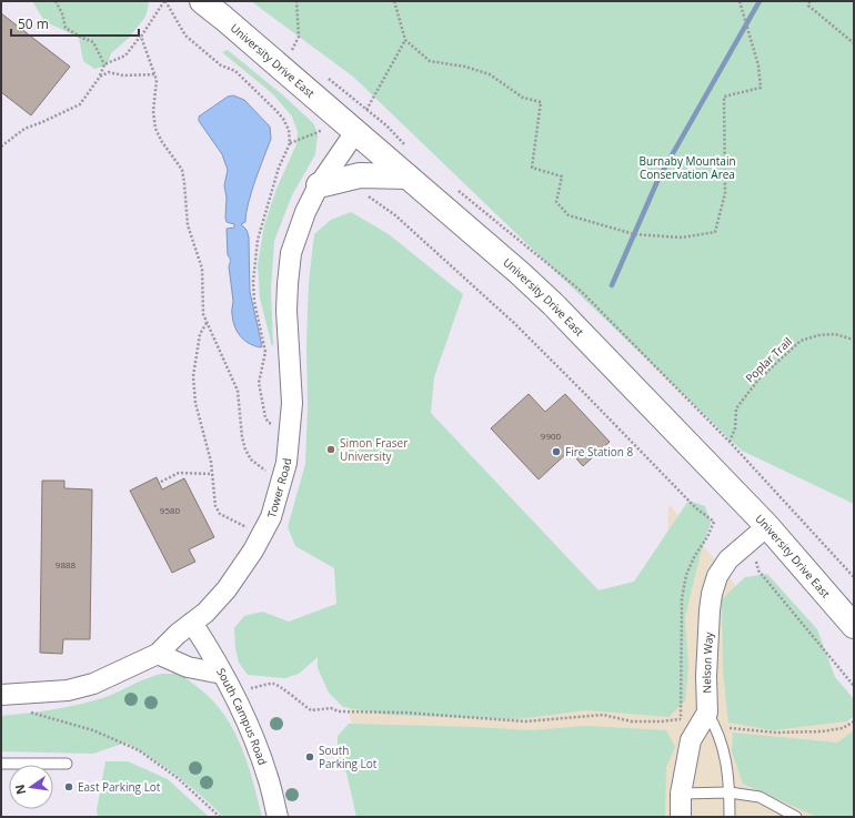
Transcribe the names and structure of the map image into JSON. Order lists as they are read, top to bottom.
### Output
{
  "streets": {
    "street": [
      "University Drive East",
      "Tower Road",
      "Nelson Way",
      "South Campus Road"
    ],
    "path": ["Poplar Trail"]
  },
  "crossings": [
    ["University Drive East", "Tower Road"],
    ["University Drive East", "Nelson Way"],
    ["Tower Road", "South Campus Road"]
  ],
  "parks": ["Burnaby Mountain Conservation Area"],
  "places": [
    "Simon Fraser University",
    "Fire Station 8",
    "South Parking Lot",
    "East Parking Lot"
  ],
  "house_numbers": ["9900", "9580", "9888"],
  "scale_bar": "50 m",
  "north": "left"
}
